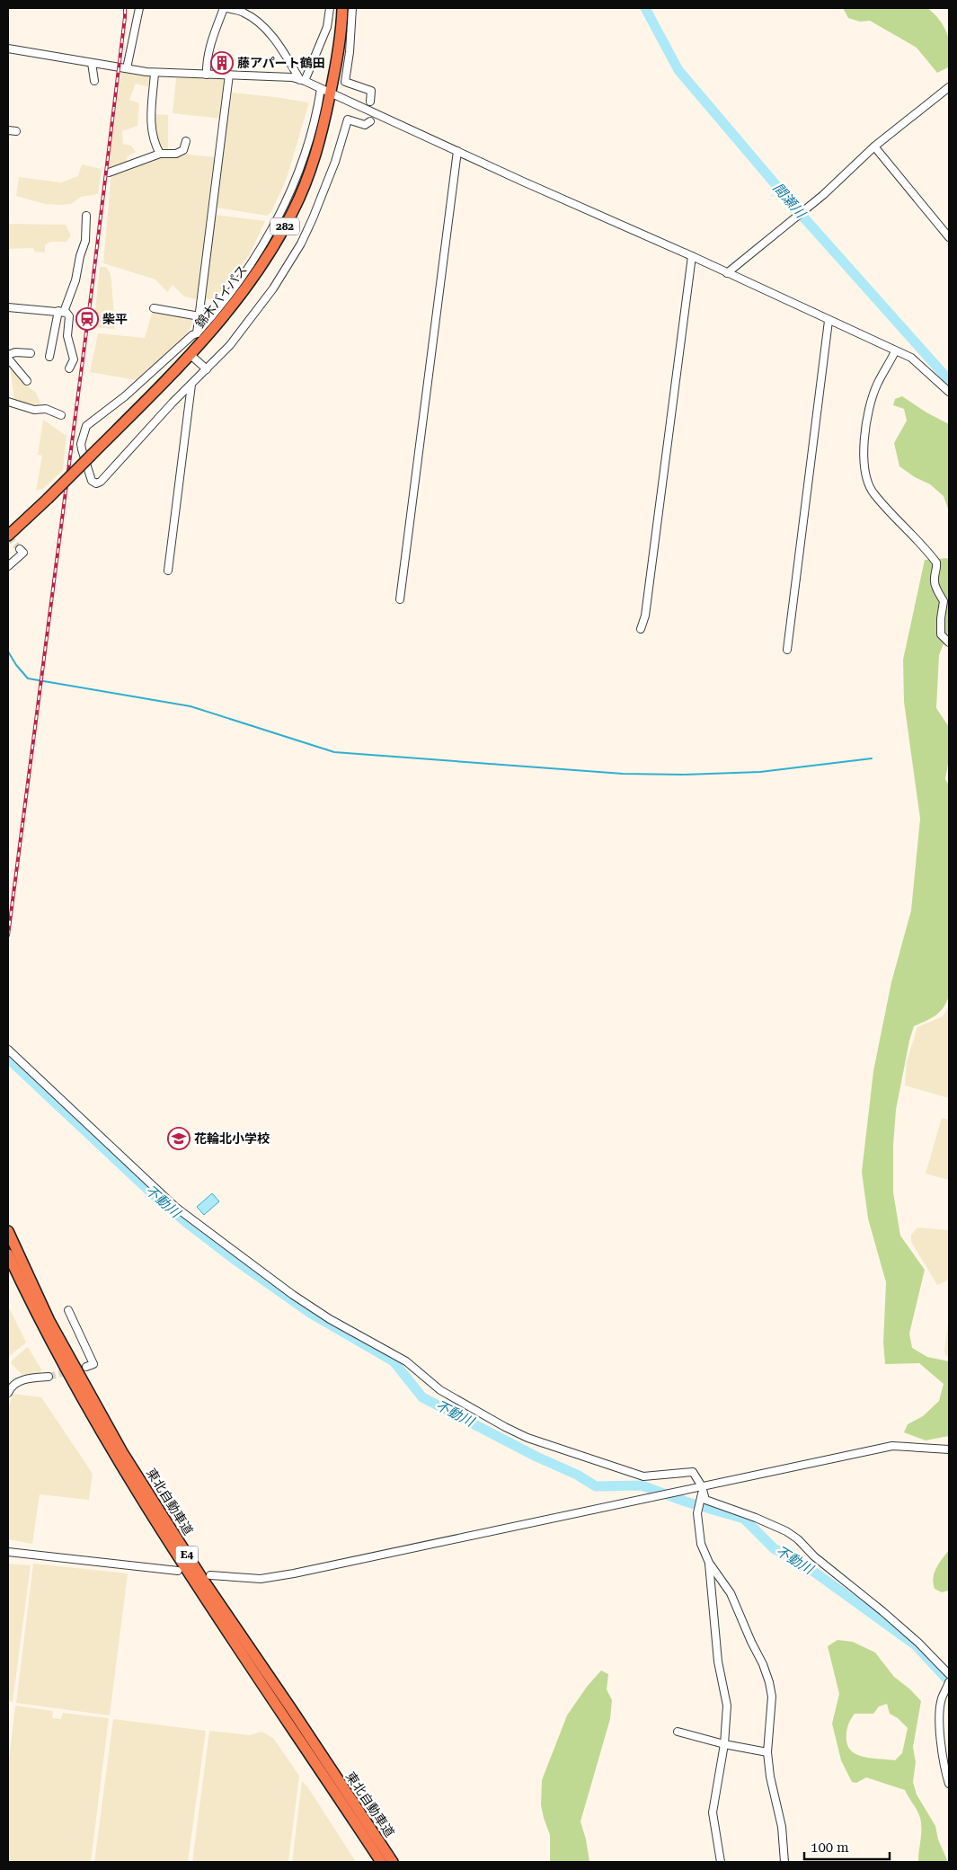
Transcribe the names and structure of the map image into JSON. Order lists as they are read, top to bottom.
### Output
{
  "streets": {
    "highway": [
      "282",
      "錦木バイパス",
      "東北自動車道",
      "E4"
    ]
  },
  "water": ["間瀬川", "不動川"],
  "places": {
    "building": ["藤アパート鶴田"],
    "station": ["柴平"],
    "school or university": ["花輪北小学校"]
  },
  "scale_bar": "100 m"
}
